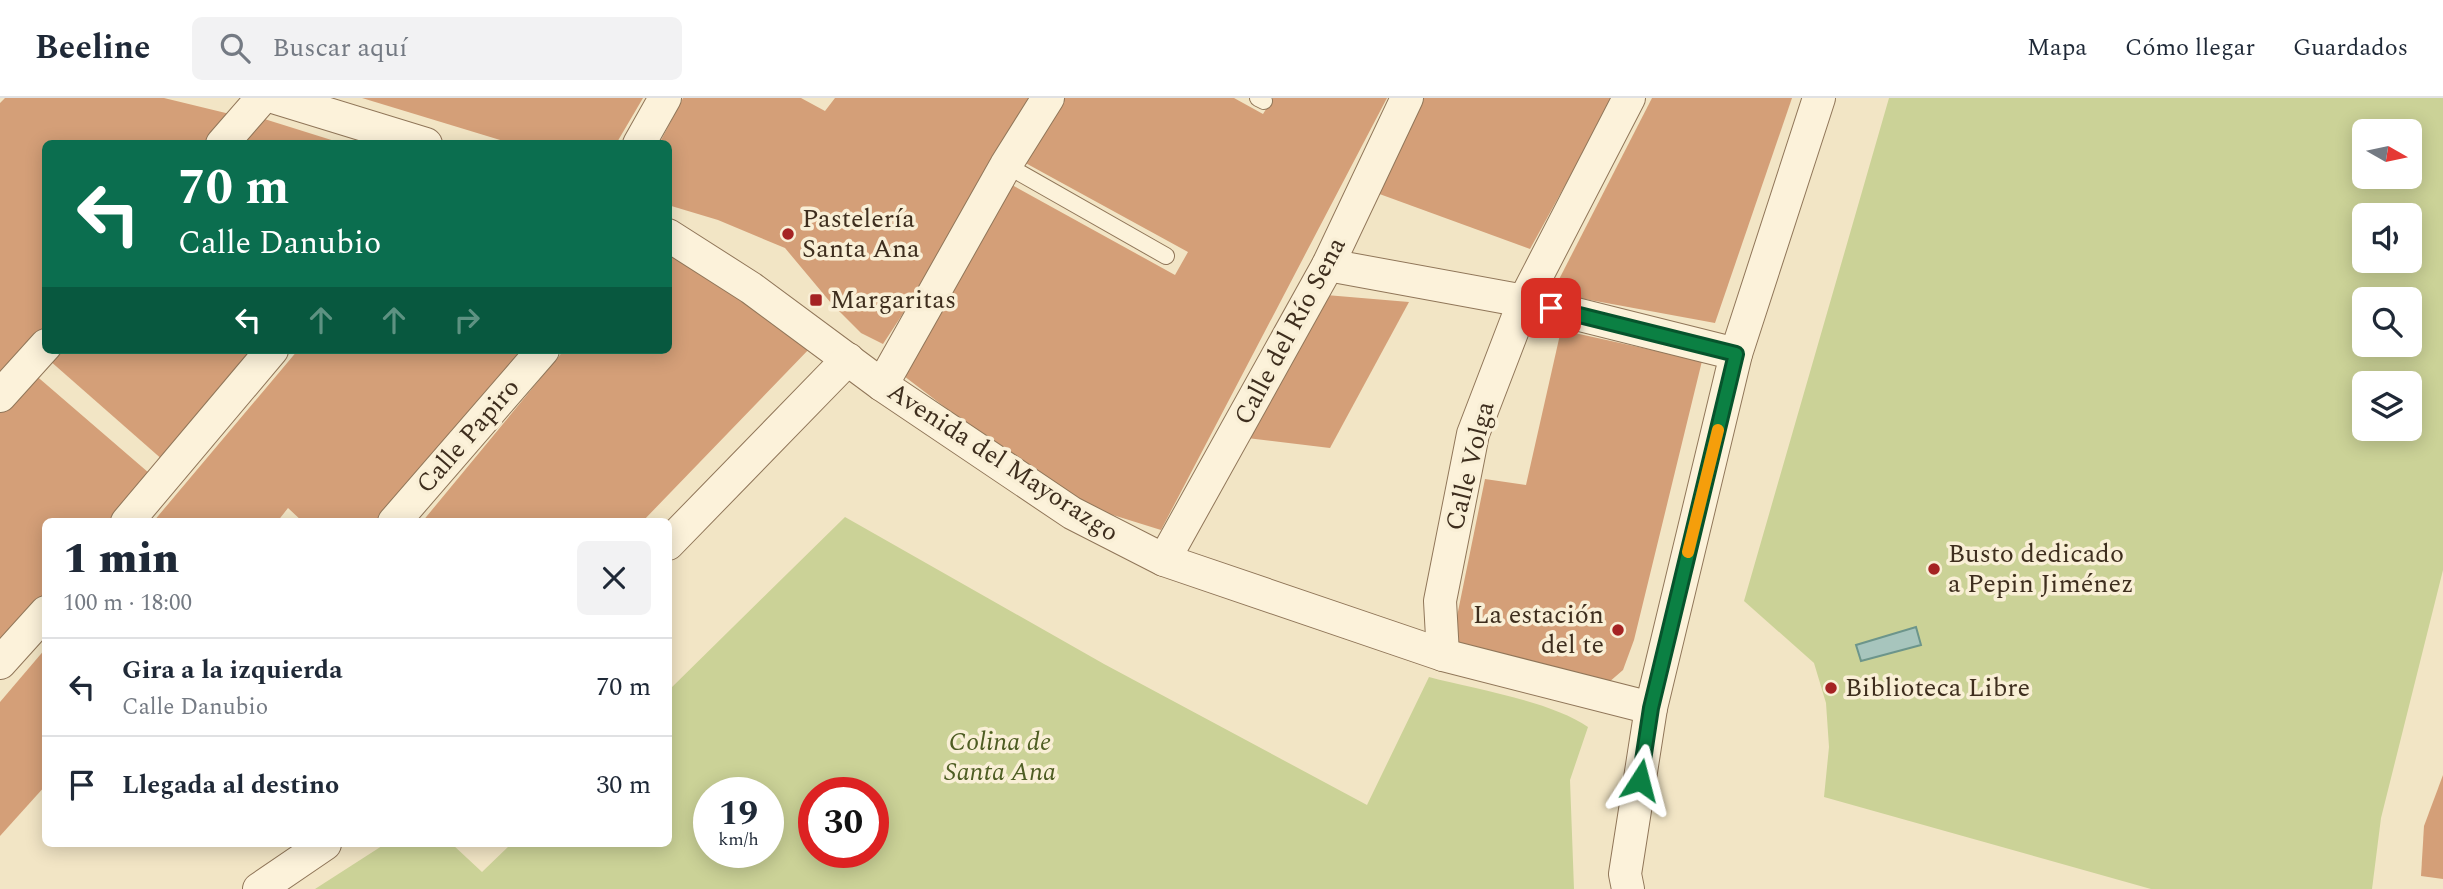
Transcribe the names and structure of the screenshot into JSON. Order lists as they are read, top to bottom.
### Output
{
  "streets": {
    "street": [
      "Calle del Río Sena",
      "Calle Papiro",
      "Avenida del Mayorazgo",
      "Calle Volga"
    ]
  },
  "crossings": [
    ["Calle del Río Sena", "Avenida del Mayorazgo"],
    ["Avenida del Mayorazgo", "Calle Volga"]
  ],
  "parks": ["Colina de Santa Ana"],
  "places": {
    "other": [
      "Pastelería Santa Ana",
      "Busto dedicado a Pepin Jiménez",
      "La estación del te",
      "Biblioteca Libre"
    ],
    "transit": ["Margaritas"]
  },
  "north": "right",
  "page": {
    "header": "Beeline",
    "search": "Buscar aquí",
    "nav": ["Mapa", "Cómo llegar", "Guardados"],
    "turn": ["70 m", "Calle Danubio"],
    "heading": ["1 min", "100 m · 18:00"],
    "list": [
      {
        "name": "Gira a la izquierda",
        "note": "Calle Danubio",
        "value": "70 m"
      },
      {
        "name": "Llegada al destino",
        "value": "30 m"
      }
    ],
    "speed": "19 km/h",
    "limit": "30"
  }
}
